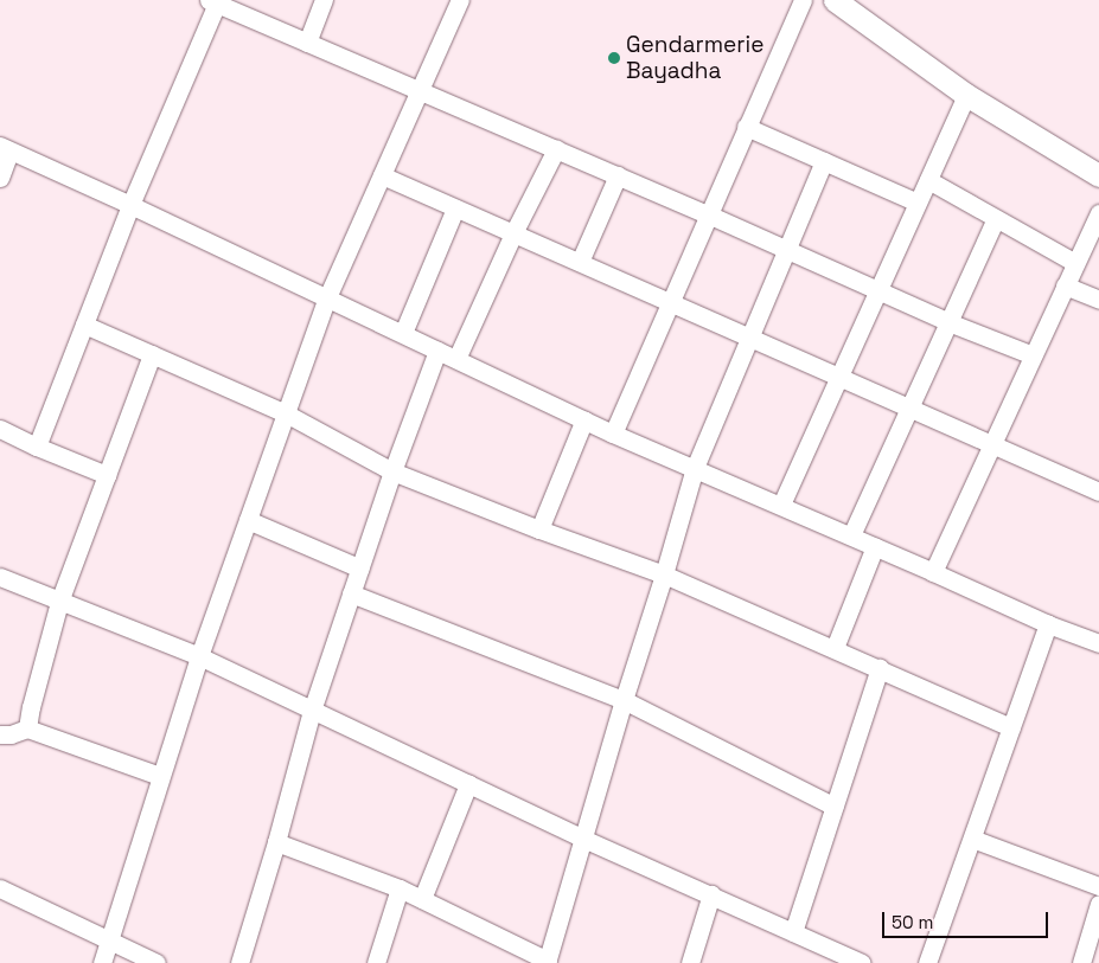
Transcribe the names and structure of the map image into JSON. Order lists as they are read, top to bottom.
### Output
{
  "places": ["Gendarmerie Bayadha"],
  "scale_bar": "50 m"
}
